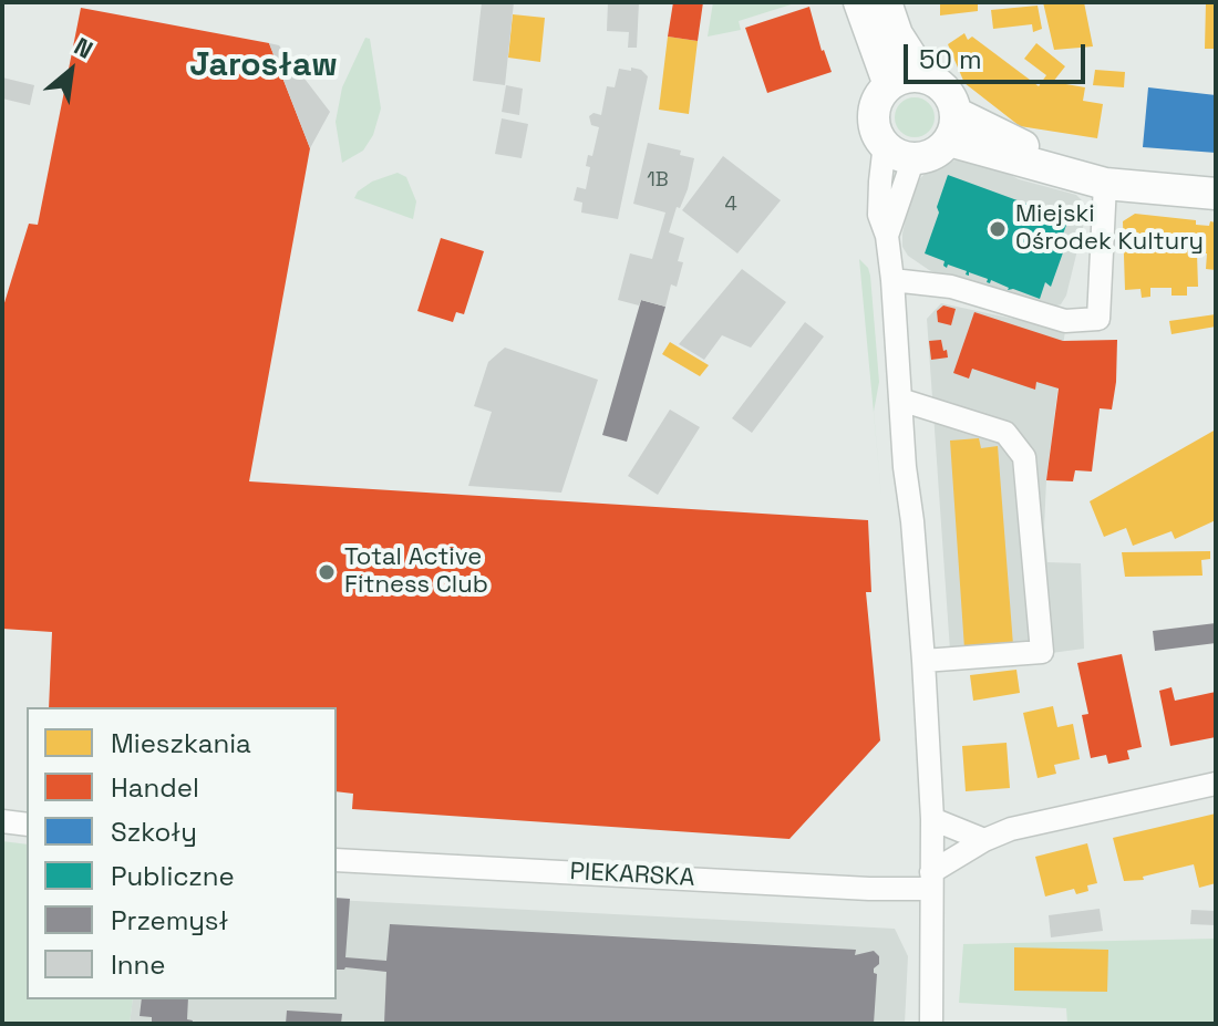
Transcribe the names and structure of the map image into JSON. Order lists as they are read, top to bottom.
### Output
{
  "streets": {
    "street": ["PIEKARSKA"]
  },
  "districts": ["Jarosław"],
  "places": ["Miejski Ośrodek Kultury", "Total Active Fitness Club"],
  "house_numbers": ["1B", "4"],
  "legend": [
    "Mieszkania",
    "Handel",
    "Szkoły",
    "Publiczne",
    "Przemysł",
    "Inne"
  ],
  "scale_bar": "50 m",
  "north": "top right"
}
